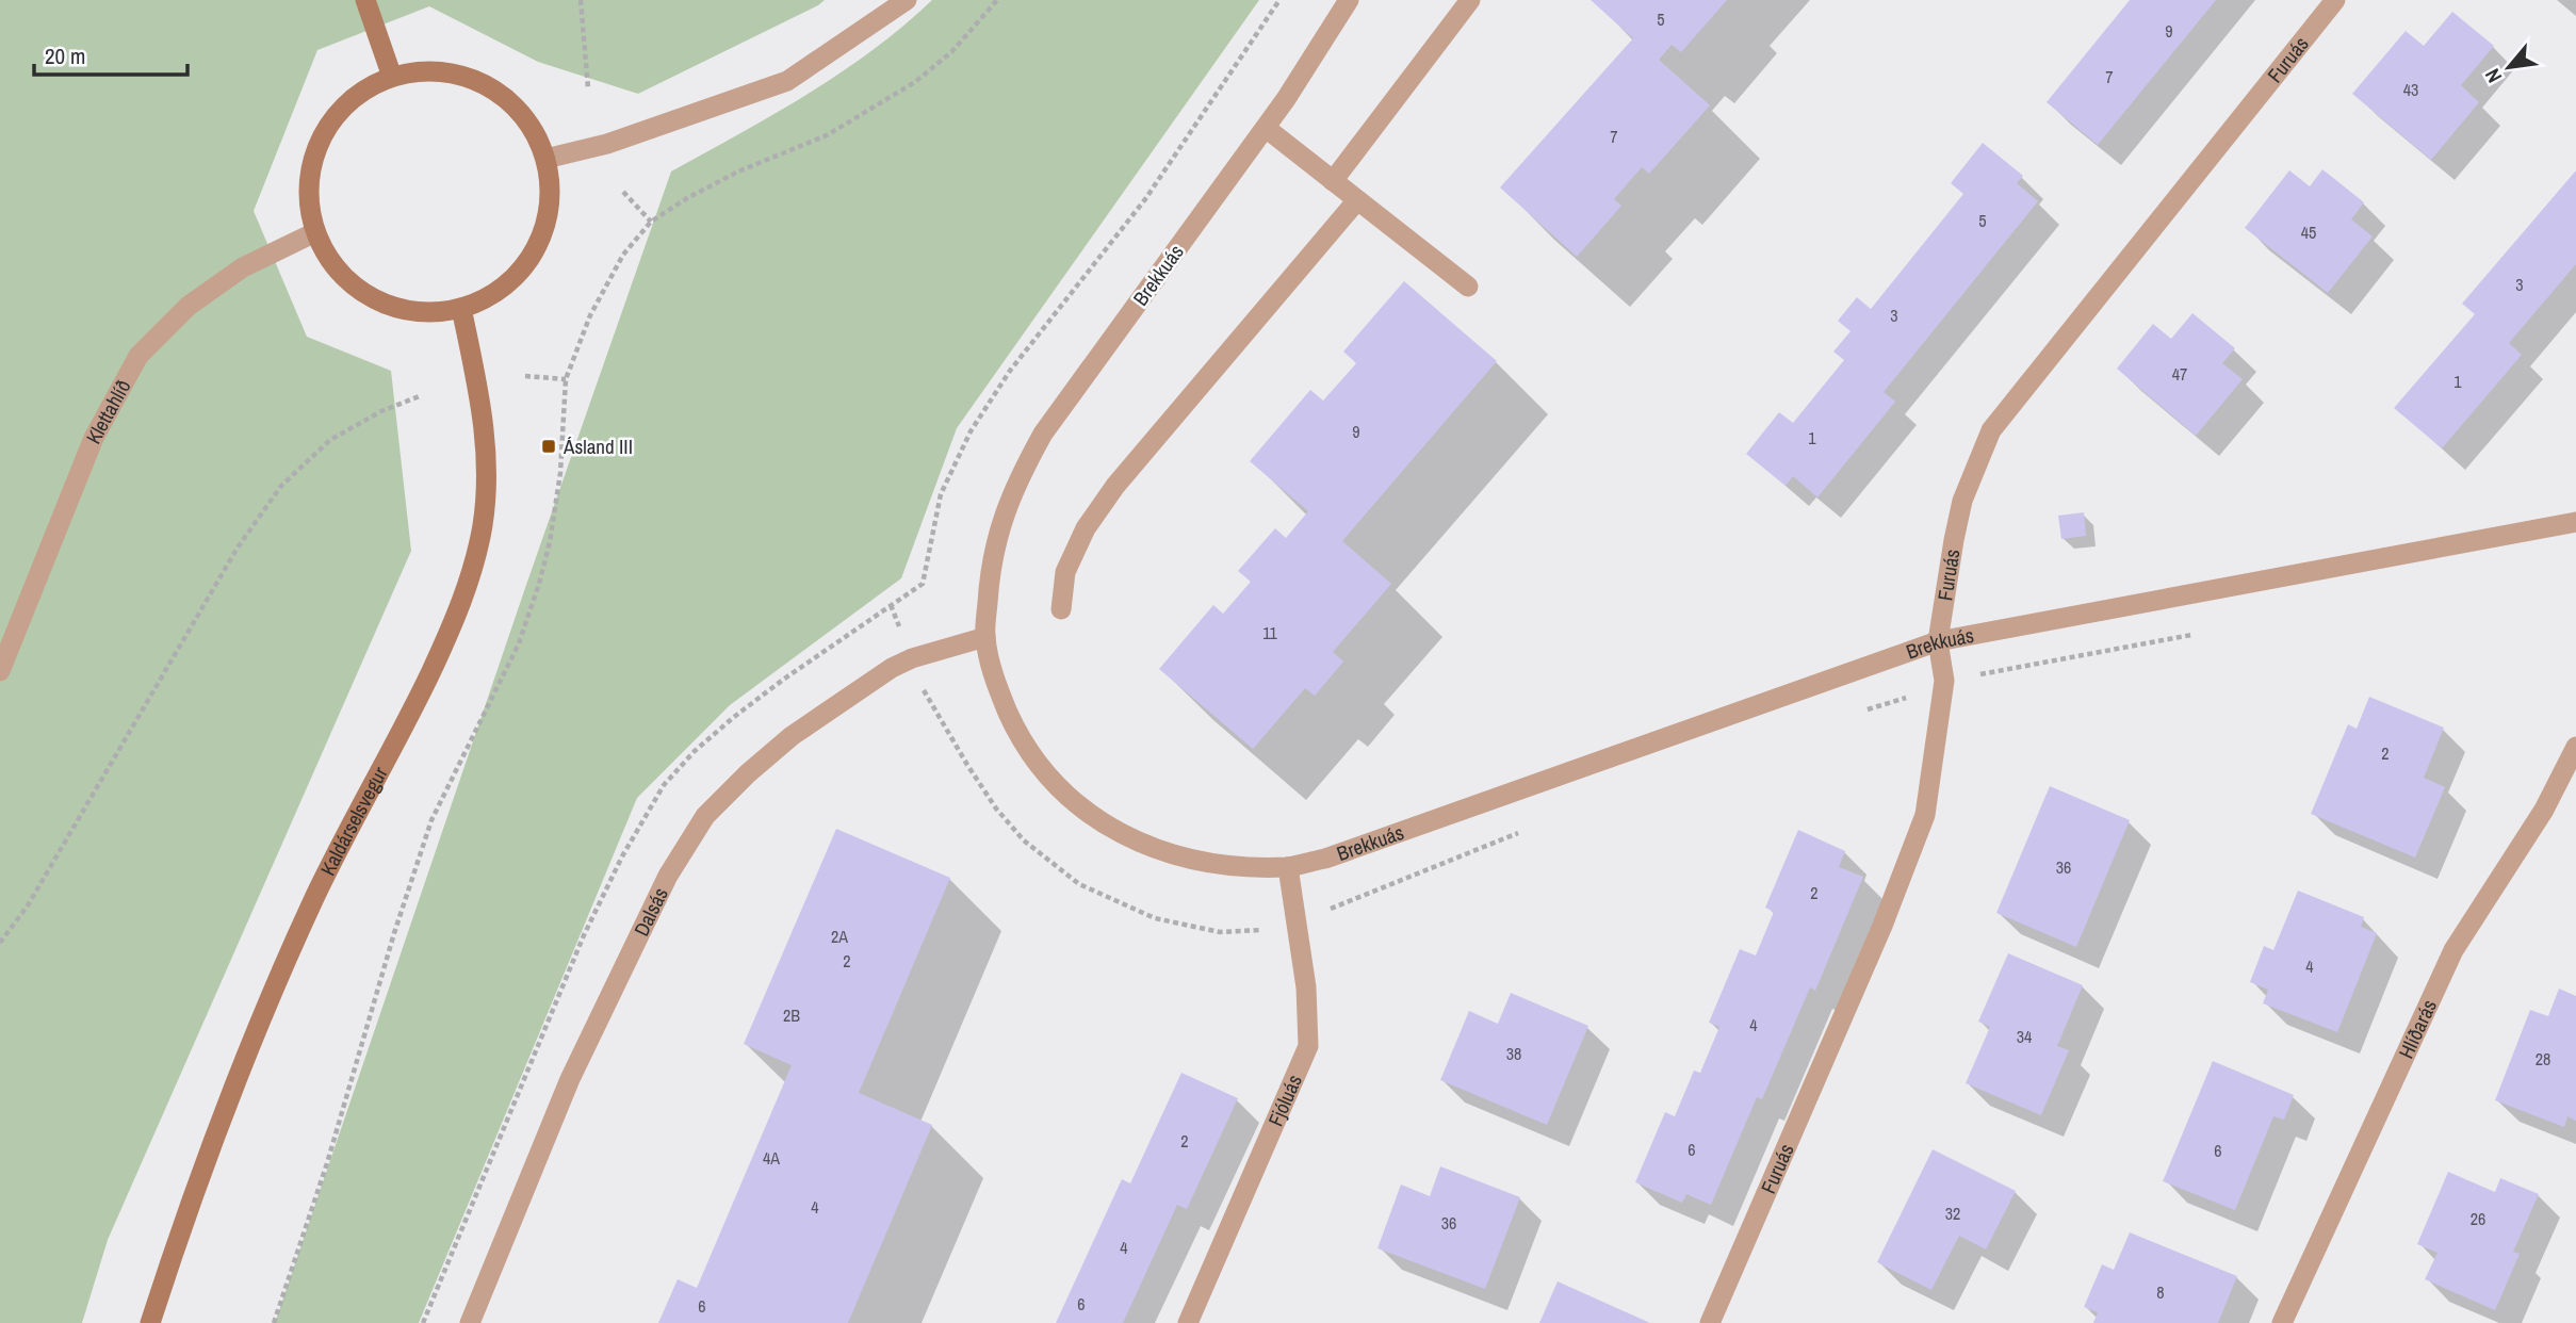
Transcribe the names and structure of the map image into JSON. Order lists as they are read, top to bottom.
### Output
{
  "streets": {
    "main road": ["Kaldárselsvegur"],
    "street": [
      "Furuás",
      "Brekkuás",
      "Klettahlíð",
      "Dalsás",
      "Hlíðarás",
      "Fjóluás"
    ]
  },
  "crossings": [
    ["Furuás", "Brekkuás"],
    ["Brekkuás", "Dalsás"],
    ["Brekkuás", "Fjóluás"],
    ["Klettahlíð", "Kaldárselsvegur"]
  ],
  "places": {
    "transit": ["Ásland III"]
  },
  "house_numbers": [
    "5",
    "9",
    "7",
    "43",
    "7",
    "5",
    "45",
    "3",
    "3",
    "47",
    "1",
    "9",
    "1",
    "11",
    "2",
    "36",
    "2",
    "2A",
    "2",
    "4",
    "2B",
    "4",
    "34",
    "38",
    "28",
    "2",
    "6",
    "6",
    "4A",
    "4",
    "32",
    "26",
    "36",
    "4",
    "8",
    "6",
    "6"
  ],
  "scale_bar": "20 m",
  "north": "bottom left"
}
